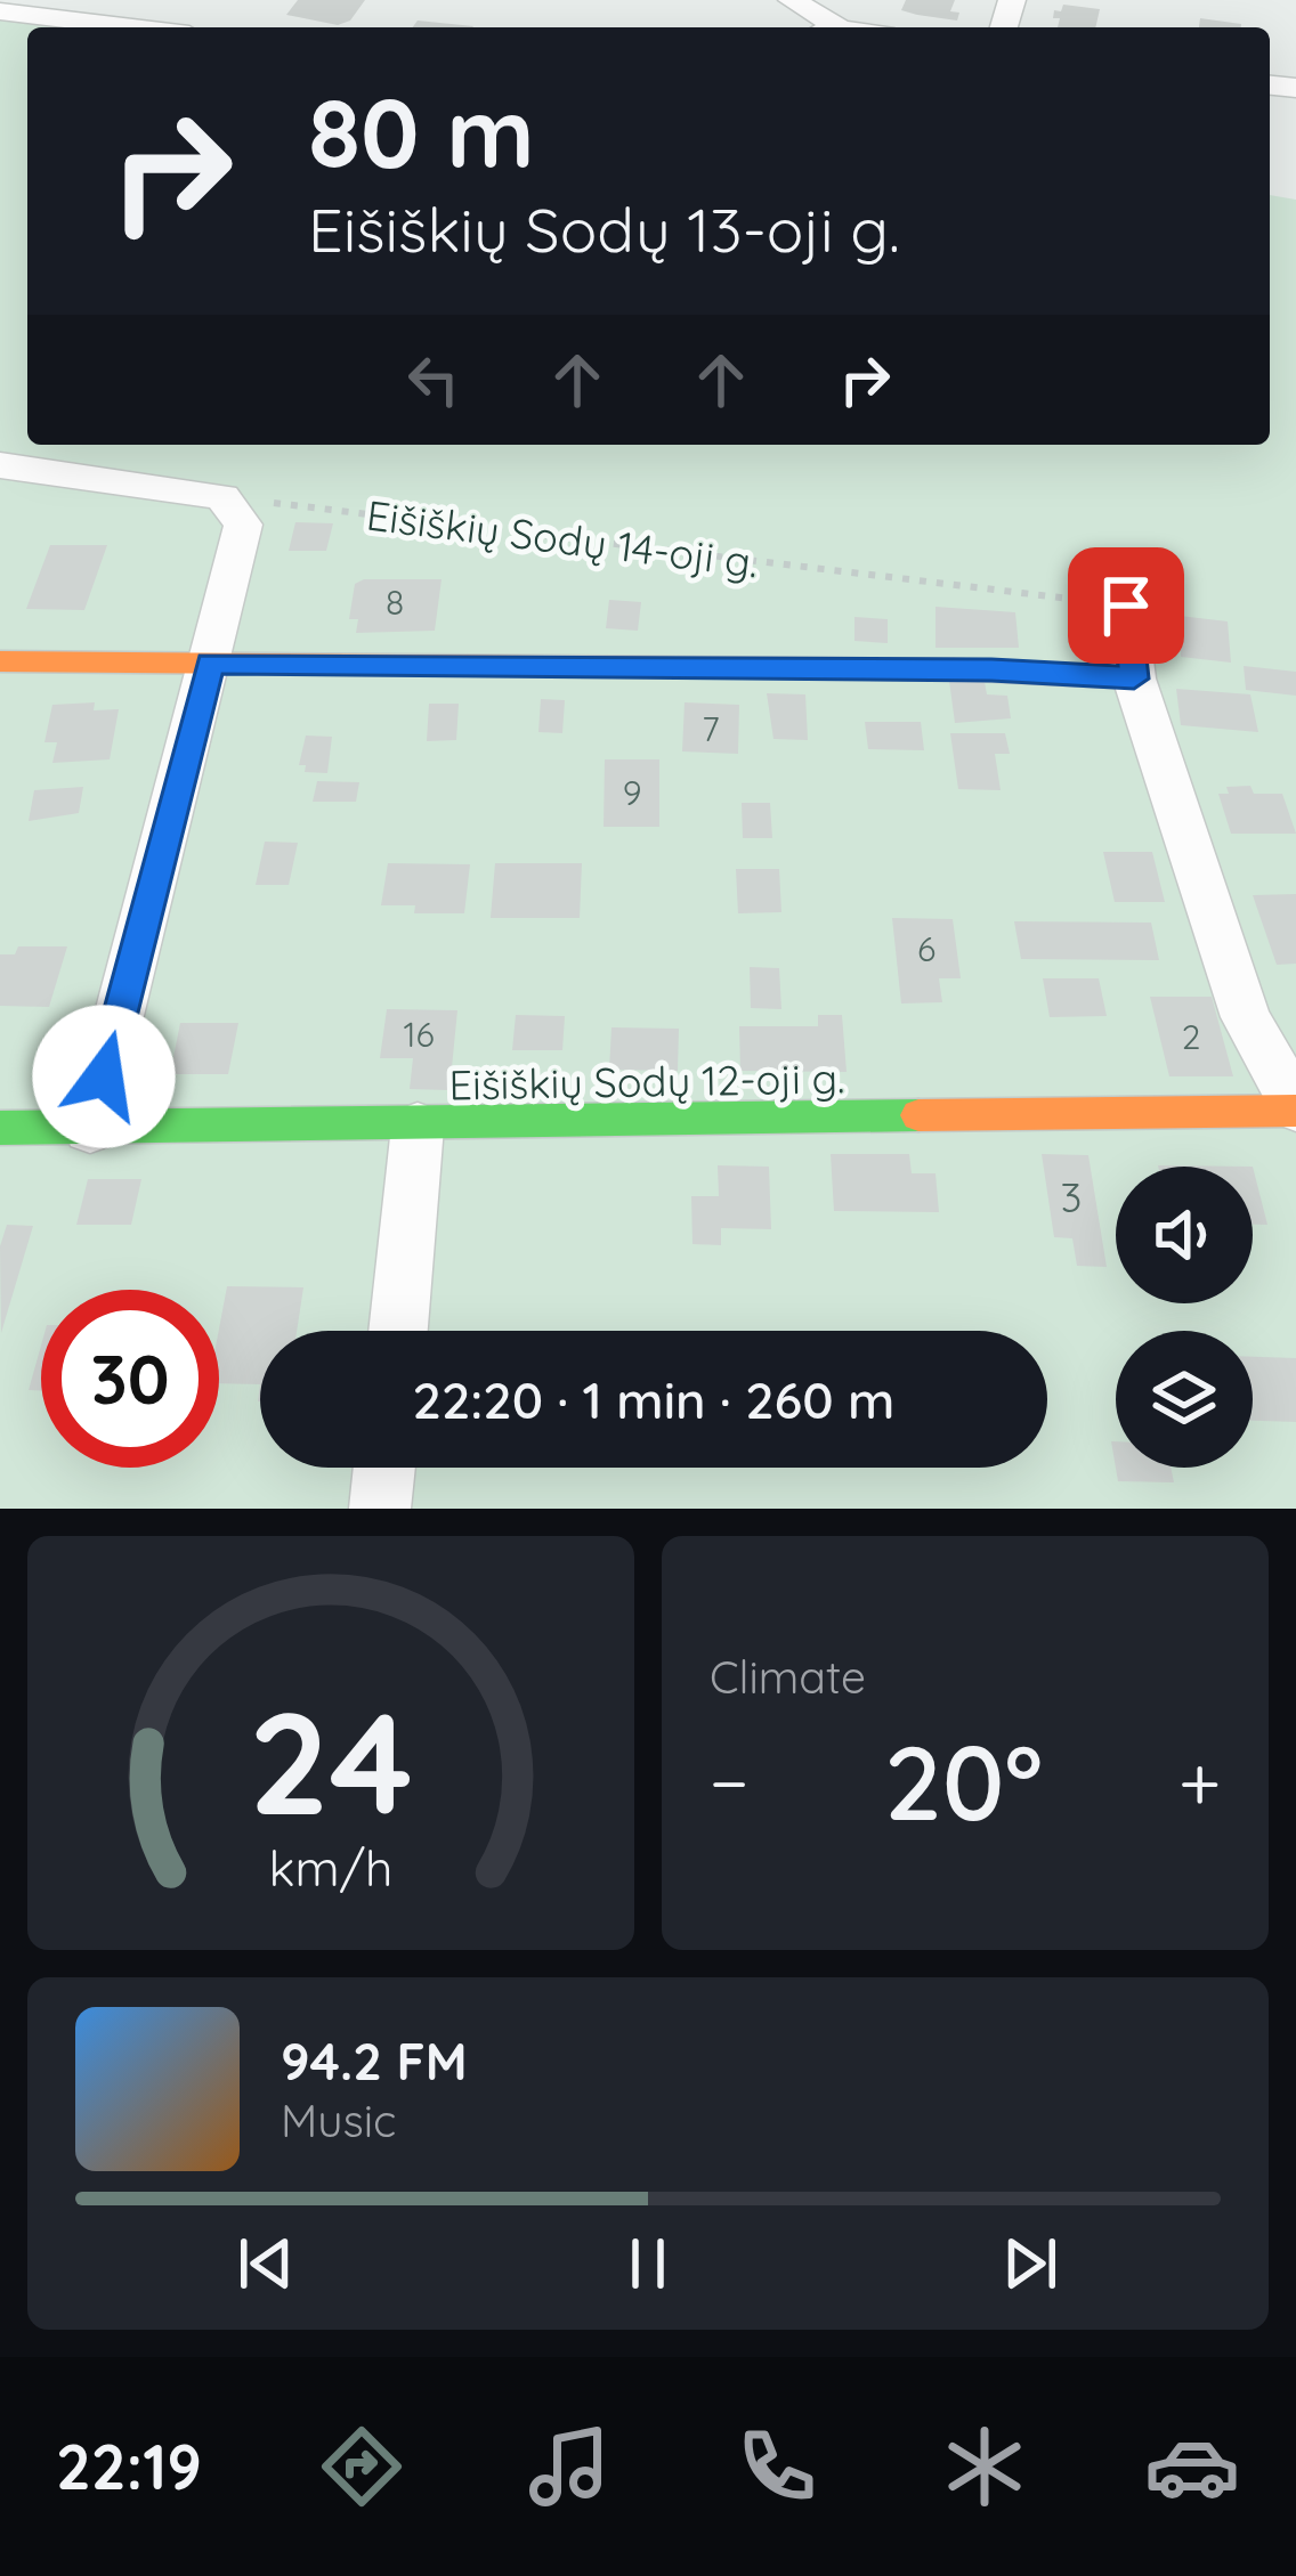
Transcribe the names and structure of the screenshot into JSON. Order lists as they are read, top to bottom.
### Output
{
  "streets": {
    "street": ["Eišiškių Sodų 12-oji g."],
    "path": ["Eišiškių Sodų 14-oji g."]
  },
  "house_numbers": [
    "8",
    "7",
    "9",
    "6",
    "16",
    "2",
    "3"
  ],
  "page": {
    "turn": ["80 m", "Eišiškių Sodų 13-oji g."],
    "limit": "30",
    "trip": "22:20 · 1 min · 260 m",
    "tile": "Climate",
    "heat": ["−", "20°", "+"],
    "song": ["94.2 FM", "Music"],
    "tabs": "22:19",
    "gauge": ["24", "km/h"]
  }
}
